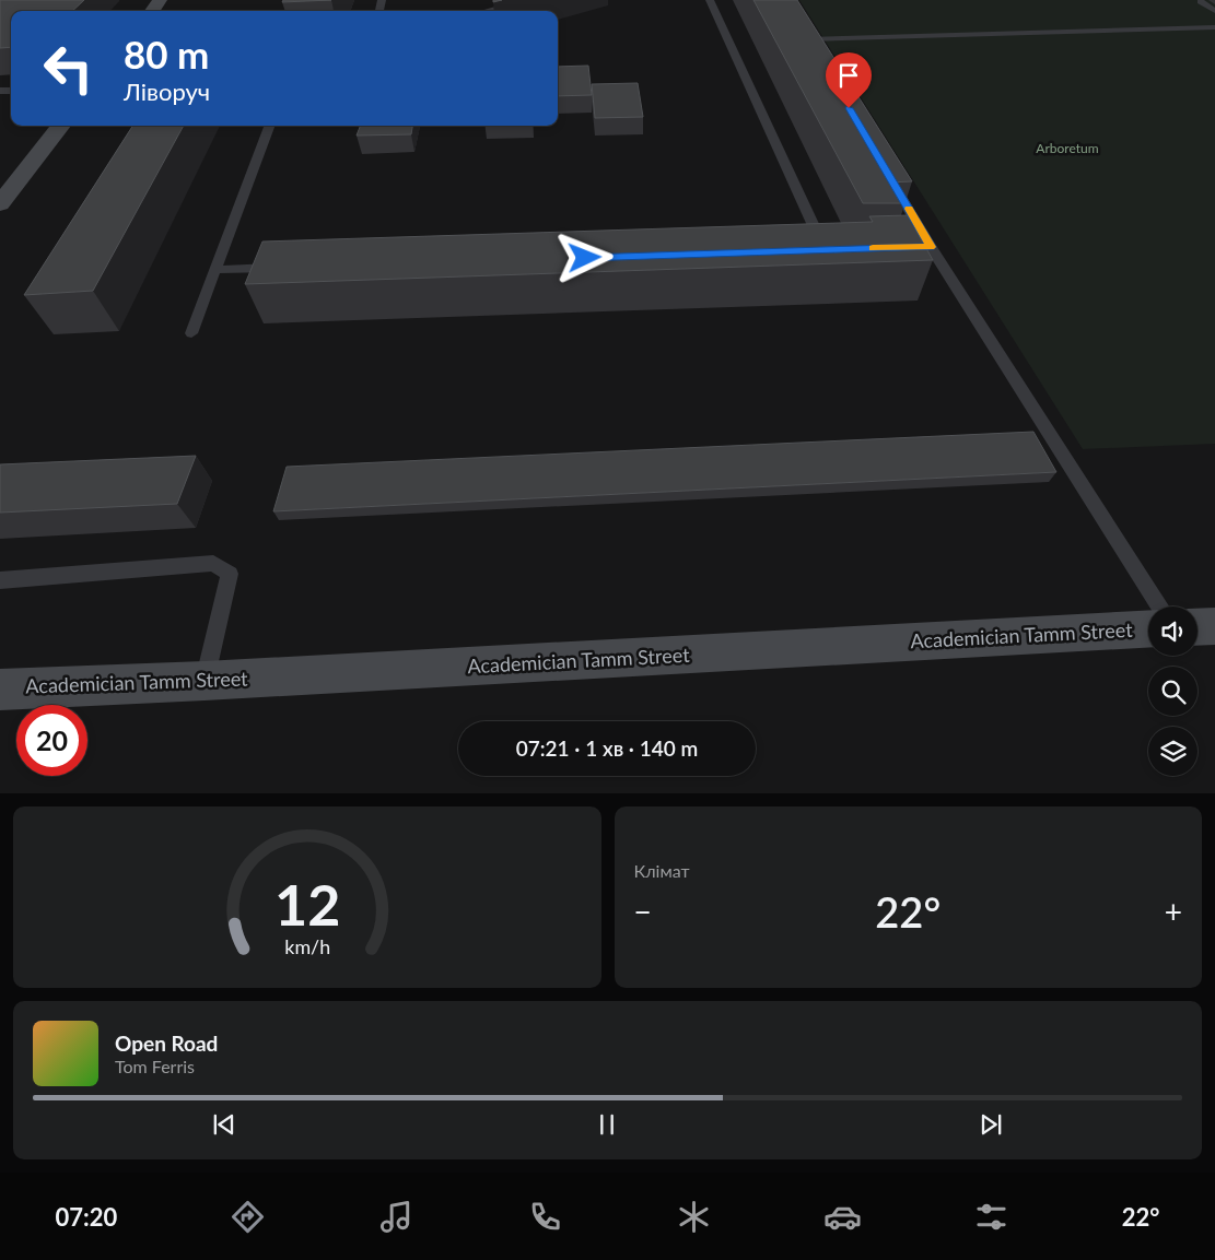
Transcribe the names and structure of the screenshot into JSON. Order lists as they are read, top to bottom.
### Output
{
  "streets": {
    "main road": ["Academician Tamm Street"]
  },
  "parks": ["Arboretum"],
  "page": {
    "turn": ["80 m", "Ліворуч"],
    "limit": "20",
    "trip": "07:21 · 1 хв · 140 m",
    "tile": "Клімат",
    "heat": ["−", "22°", "+"],
    "song": ["Open Road", "Tom Ferris"],
    "tabs": ["07:20", "22°"],
    "gauge": ["12", "km/h"]
  }
}
